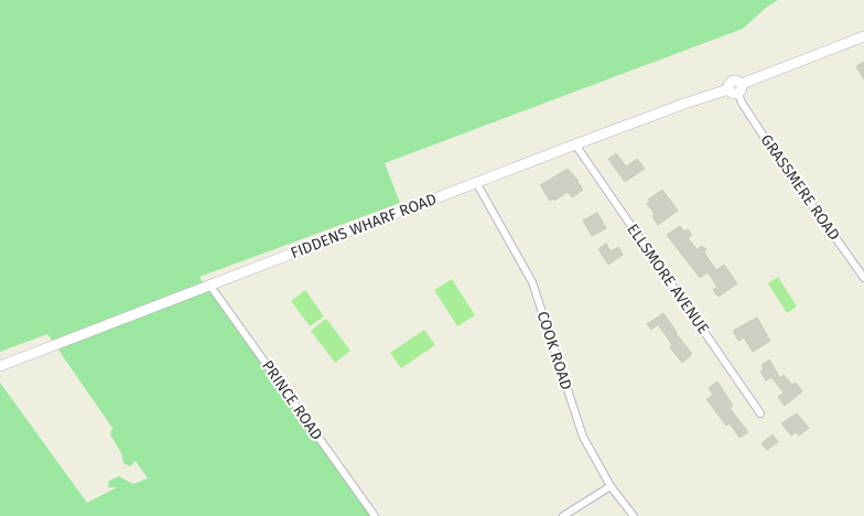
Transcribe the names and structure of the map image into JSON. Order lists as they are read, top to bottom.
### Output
{
  "streets": {
    "street": [
      "GRASSMERE ROAD",
      "FIDDENS WHARF ROAD",
      "ELLSMORE AVENUE",
      "COOK ROAD",
      "PRINCE ROAD"
    ]
  },
  "crossings": [
    ["GRASSMERE ROAD", "FIDDENS WHARF ROAD"],
    ["FIDDENS WHARF ROAD", "ELLSMORE AVENUE"],
    ["FIDDENS WHARF ROAD", "COOK ROAD"],
    ["FIDDENS WHARF ROAD", "PRINCE ROAD"]
  ]
}
